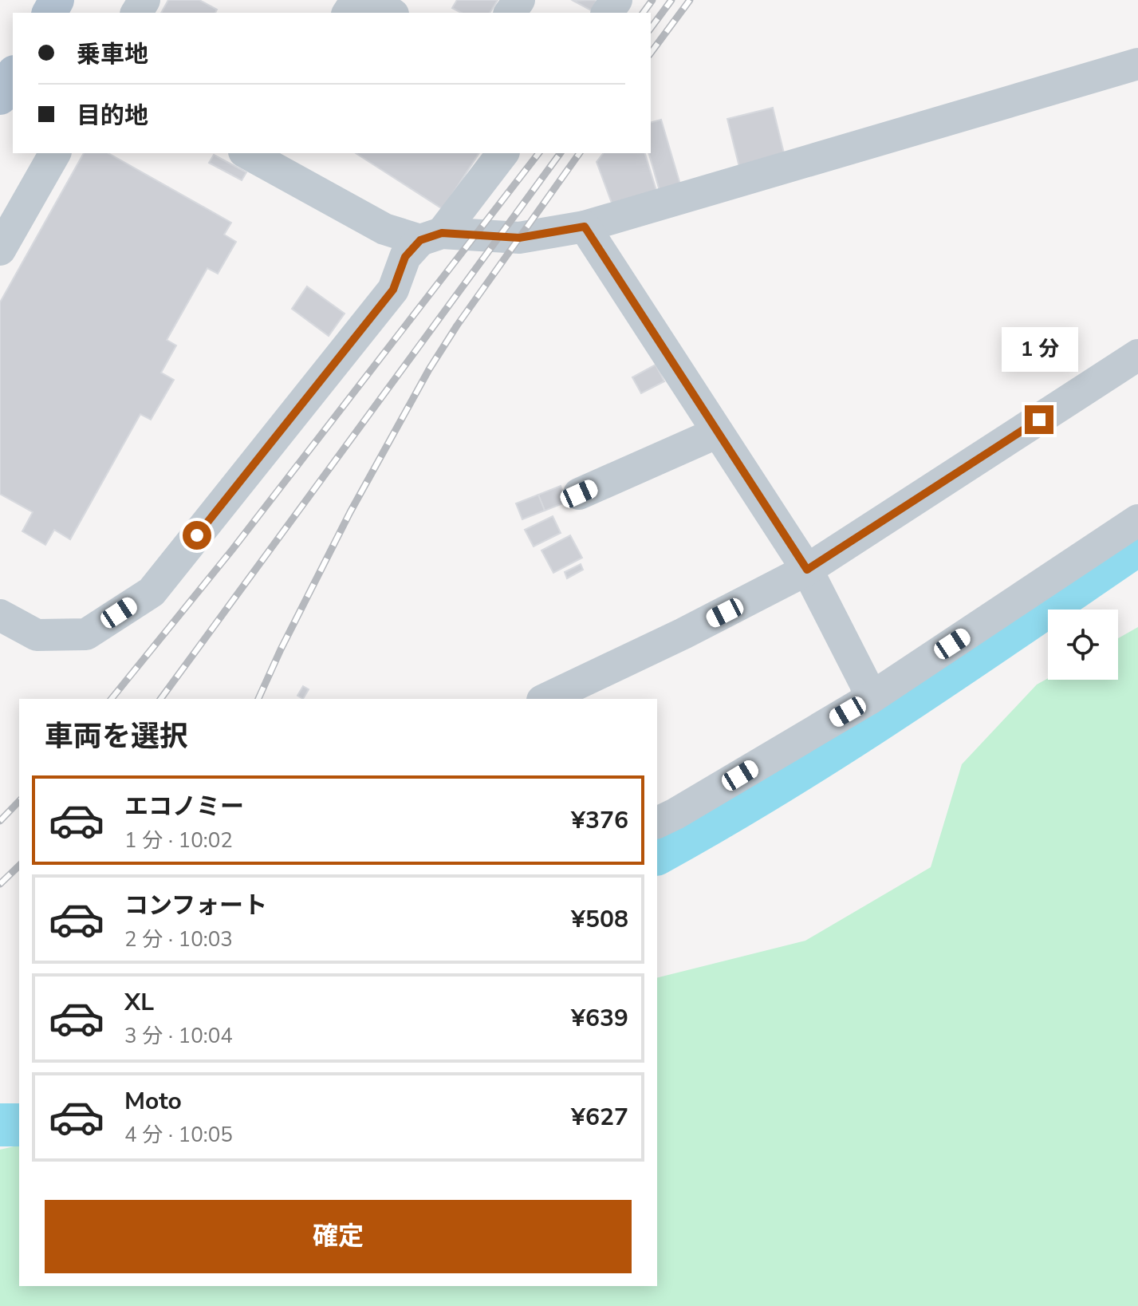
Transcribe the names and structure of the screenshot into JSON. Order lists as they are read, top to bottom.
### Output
{
  "page": {
    "banner": ["乗車地", "目的地"],
    "bubble": "1 分",
    "heading": "車両を選択",
    "list": [
      {
        "name": "エコノミー",
        "note": "1 分 · 10:02",
        "value": "¥376"
      },
      {
        "name": "コンフォート",
        "note": "2 分 · 10:03",
        "value": "¥508"
      },
      {
        "name": "XL",
        "note": "3 分 · 10:04",
        "value": "¥639"
      },
      {
        "name": "Moto",
        "note": "4 分 · 10:05",
        "value": "¥627"
      }
    ],
    "buttons": "確定"
  }
}
